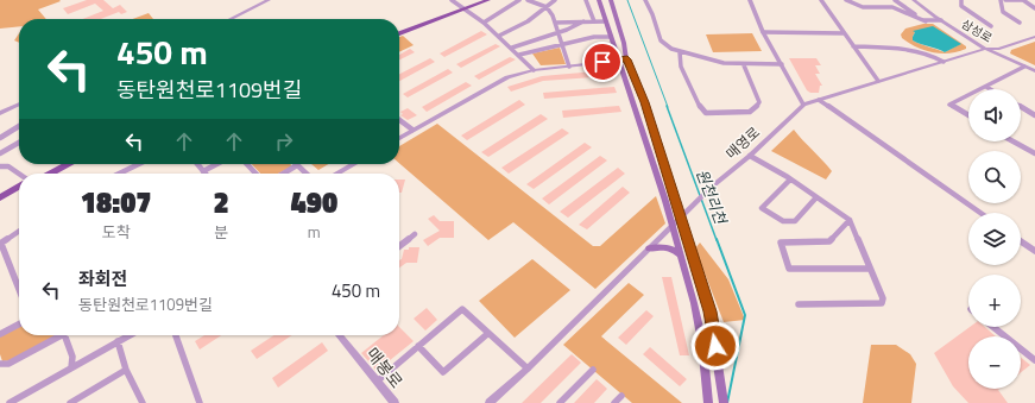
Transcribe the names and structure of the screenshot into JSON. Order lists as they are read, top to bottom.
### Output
{
  "streets": {
    "street": ["삼성로", "매영로", "매봉로"]
  },
  "crossings": [
    ["삼성로", "매영로"]
  ],
  "water": ["원천리천"],
  "page": {
    "turn": ["450 m", "동탄원천로1109번길"],
    "map_buttons": ["+", "−"],
    "eta": [
      "18:07",
      "도착",
      "2",
      "분",
      "490",
      "m"
    ],
    "list": [
      {
        "name": "좌회전",
        "note": "동탄원천로1109번길",
        "value": "450 m"
      }
    ]
  }
}
